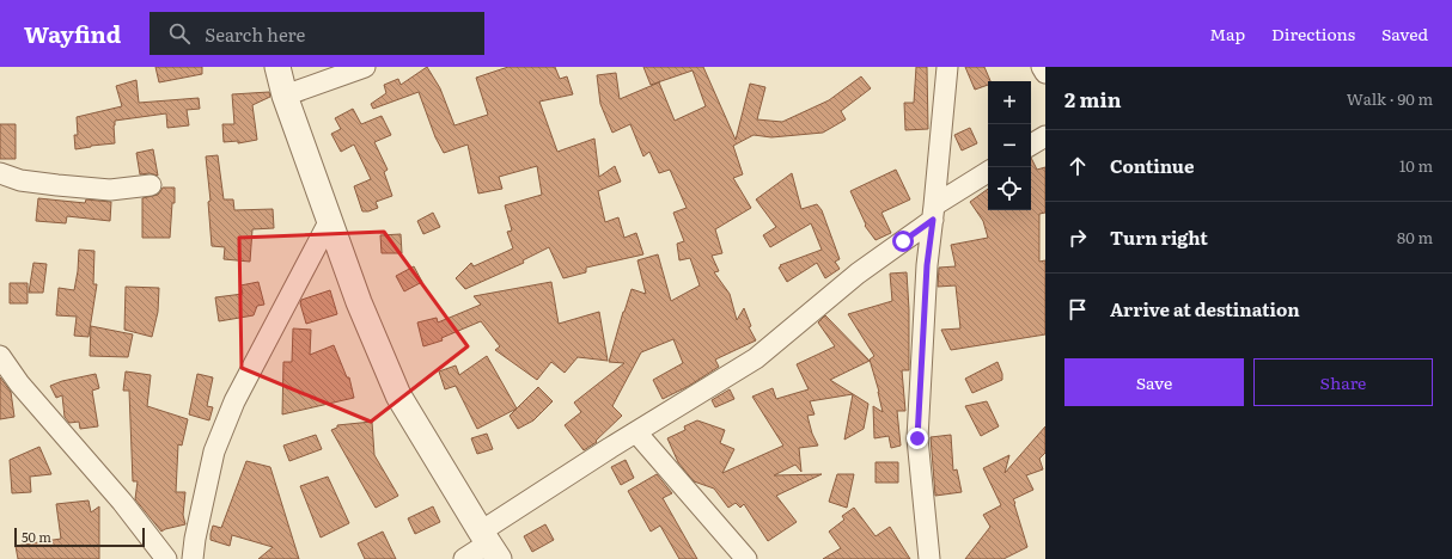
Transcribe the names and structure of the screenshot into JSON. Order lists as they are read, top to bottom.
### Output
{
  "scale_bar": "50 m",
  "page": {
    "header": "Wayfind",
    "search": "Search here",
    "nav": ["Map", "Directions", "Saved"],
    "heading": ["2 min", "Walk · 90 m"],
    "map_buttons": ["+", "−"],
    "list": [
      ["Continue", "10 m"],
      ["Turn right", "80 m"],
      "Arrive at destination"
    ],
    "buttons": ["Save", "Share"],
    "scale": "50 m"
  }
}
